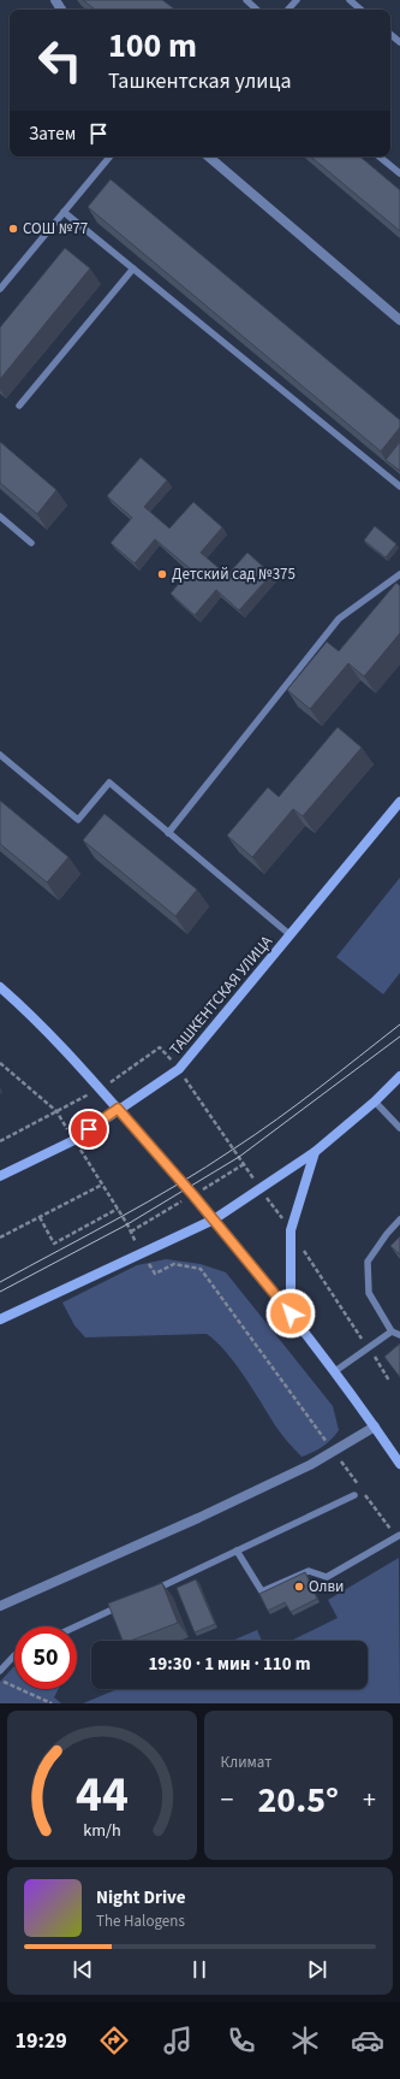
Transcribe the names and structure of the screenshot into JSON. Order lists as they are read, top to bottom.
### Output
{
  "streets": {
    "main road": ["ТАШКЕНТСКАЯ УЛИЦА"]
  },
  "places": ["СОШ №77", "Детский сад №375", "Олви"],
  "page": {
    "turn": ["100 m", "Ташкентская улица"],
    "then": "Затем",
    "limit": "50",
    "trip": "19:30 · 1 мин · 110 m",
    "tile": "Климат",
    "heat": ["−", "20.5°", "+"],
    "song": ["Night Drive", "The Halogens"],
    "tabs": "19:29",
    "gauge": ["44", "km/h"]
  }
}
